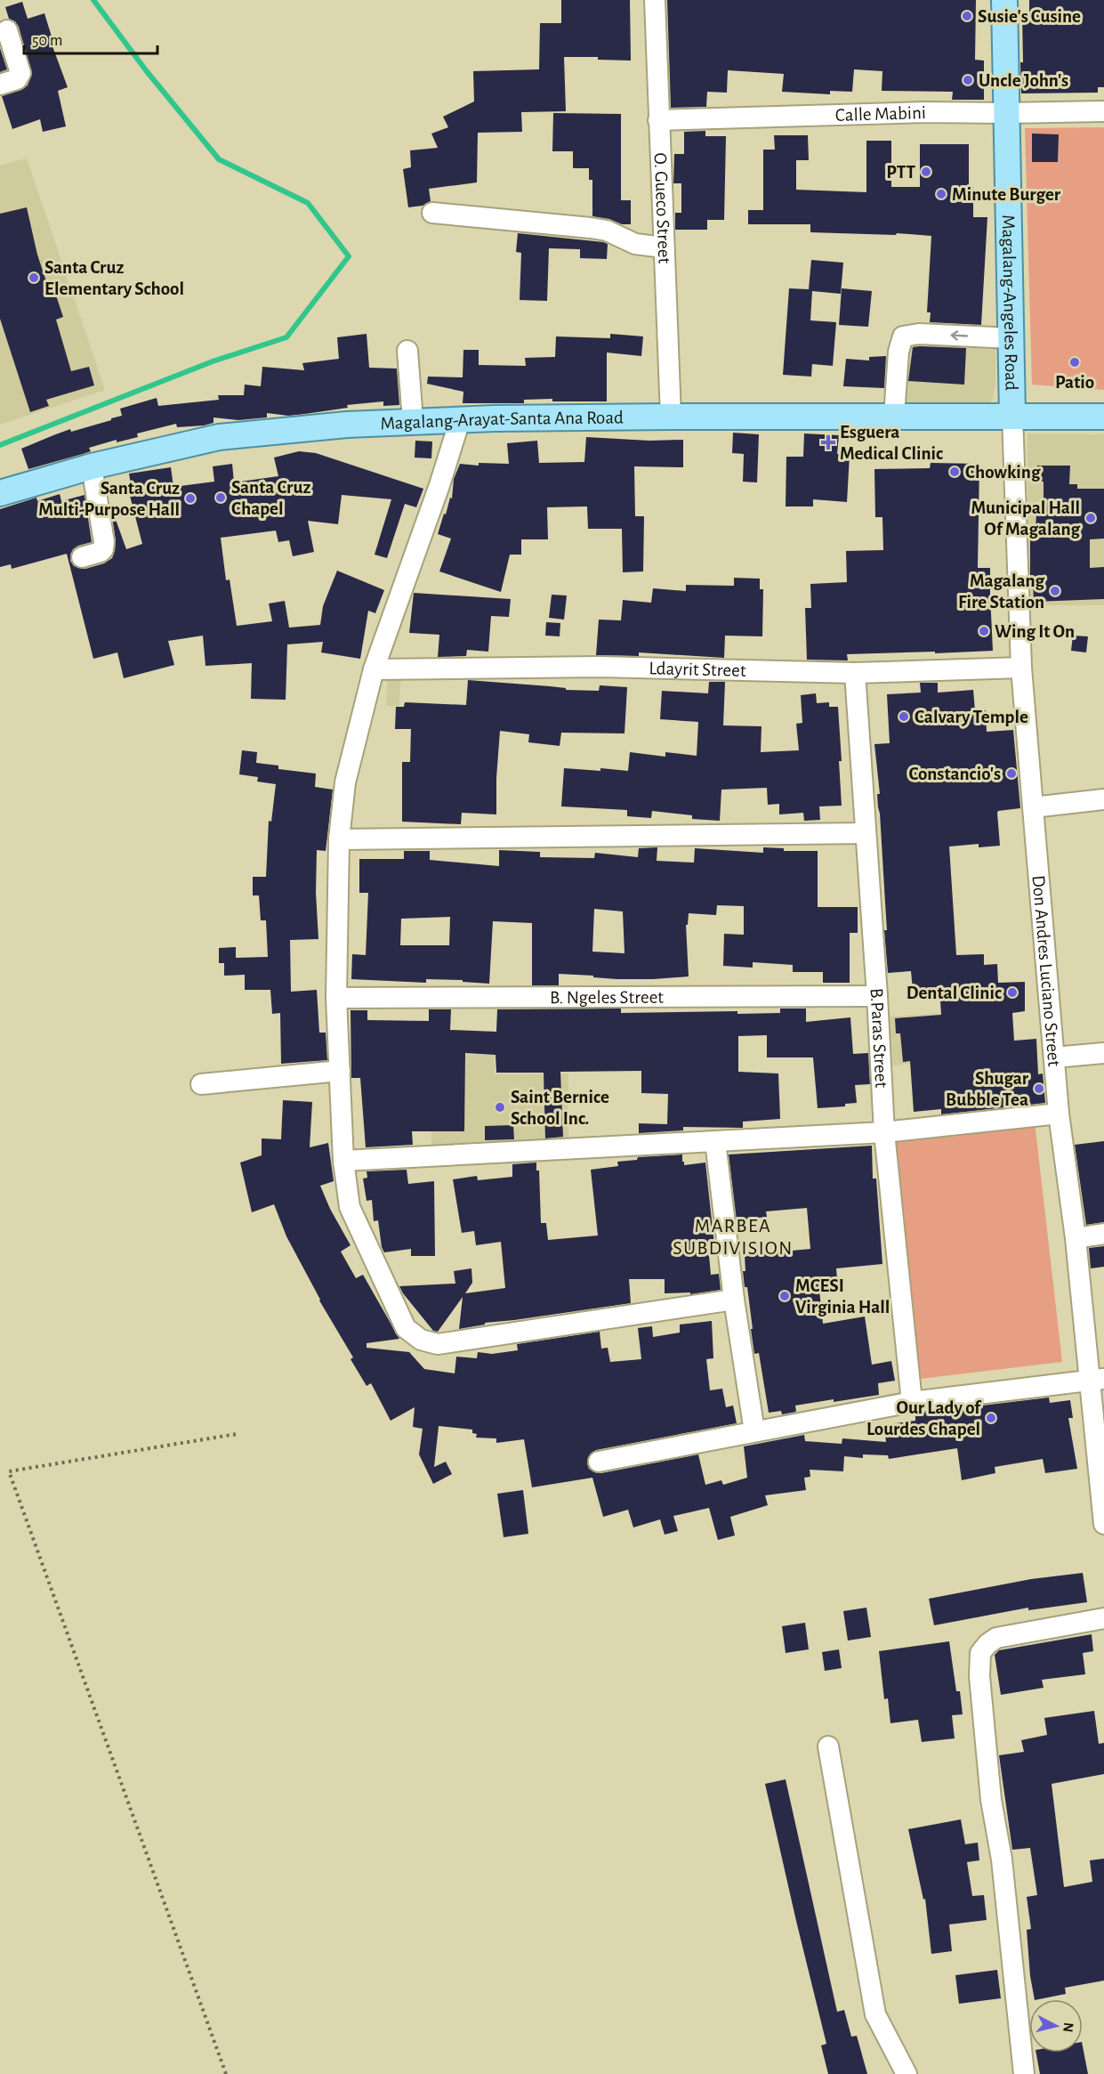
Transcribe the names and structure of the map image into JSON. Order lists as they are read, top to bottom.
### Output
{
  "streets": {
    "main road": ["Magalang-Angeles Road", "Magalang-Arayat-Santa Ana Road"],
    "street": [
      "Calle Mabini",
      "O. Gueco Street",
      "Ldayrit Street",
      "Don Andres Luciano Street",
      "B. Ngeles Street",
      "B.Paras Street"
    ]
  },
  "crossings": [
    ["Calle Mabini", "O. Gueco Street"],
    ["Calle Mabini", "Magalang-Angeles Road"],
    ["O. Gueco Street", "Magalang-Arayat-Santa Ana Road"],
    ["Magalang-Angeles Road", "Magalang-Arayat-Santa Ana Road"],
    ["Magalang-Angeles Road", "Don Andres Luciano Street"],
    ["Magalang-Arayat-Santa Ana Road", "Don Andres Luciano Street"],
    ["Ldayrit Street", "Don Andres Luciano Street"],
    ["Ldayrit Street", "B.Paras Street"],
    ["B. Ngeles Street", "B.Paras Street"]
  ],
  "districts": ["MARBEA SUBDIVISION"],
  "places": {
    "other": [
      "Susie's Cusine",
      "Uncle John's",
      "PTT",
      "Minute Burger",
      "Santa Cruz Elementary School",
      "Patio",
      "Chowking",
      "Santa Cruz Chapel",
      "Santa Cruz Multi-Purpose Hall",
      "Municipal Hall Of Magalang",
      "Magalang Fire Station",
      "Wing It On",
      "Calvary Temple",
      "Constancio's",
      "Dental Clinic",
      "Shugar Bubble Tea",
      "Saint Bernice School Inc.",
      "MCESI Virginia Hall",
      "Our Lady of Lourdes Chapel"
    ],
    "health": ["Esguera Medical Clinic"]
  },
  "scale_bar": "50 m",
  "north": "right"
}
